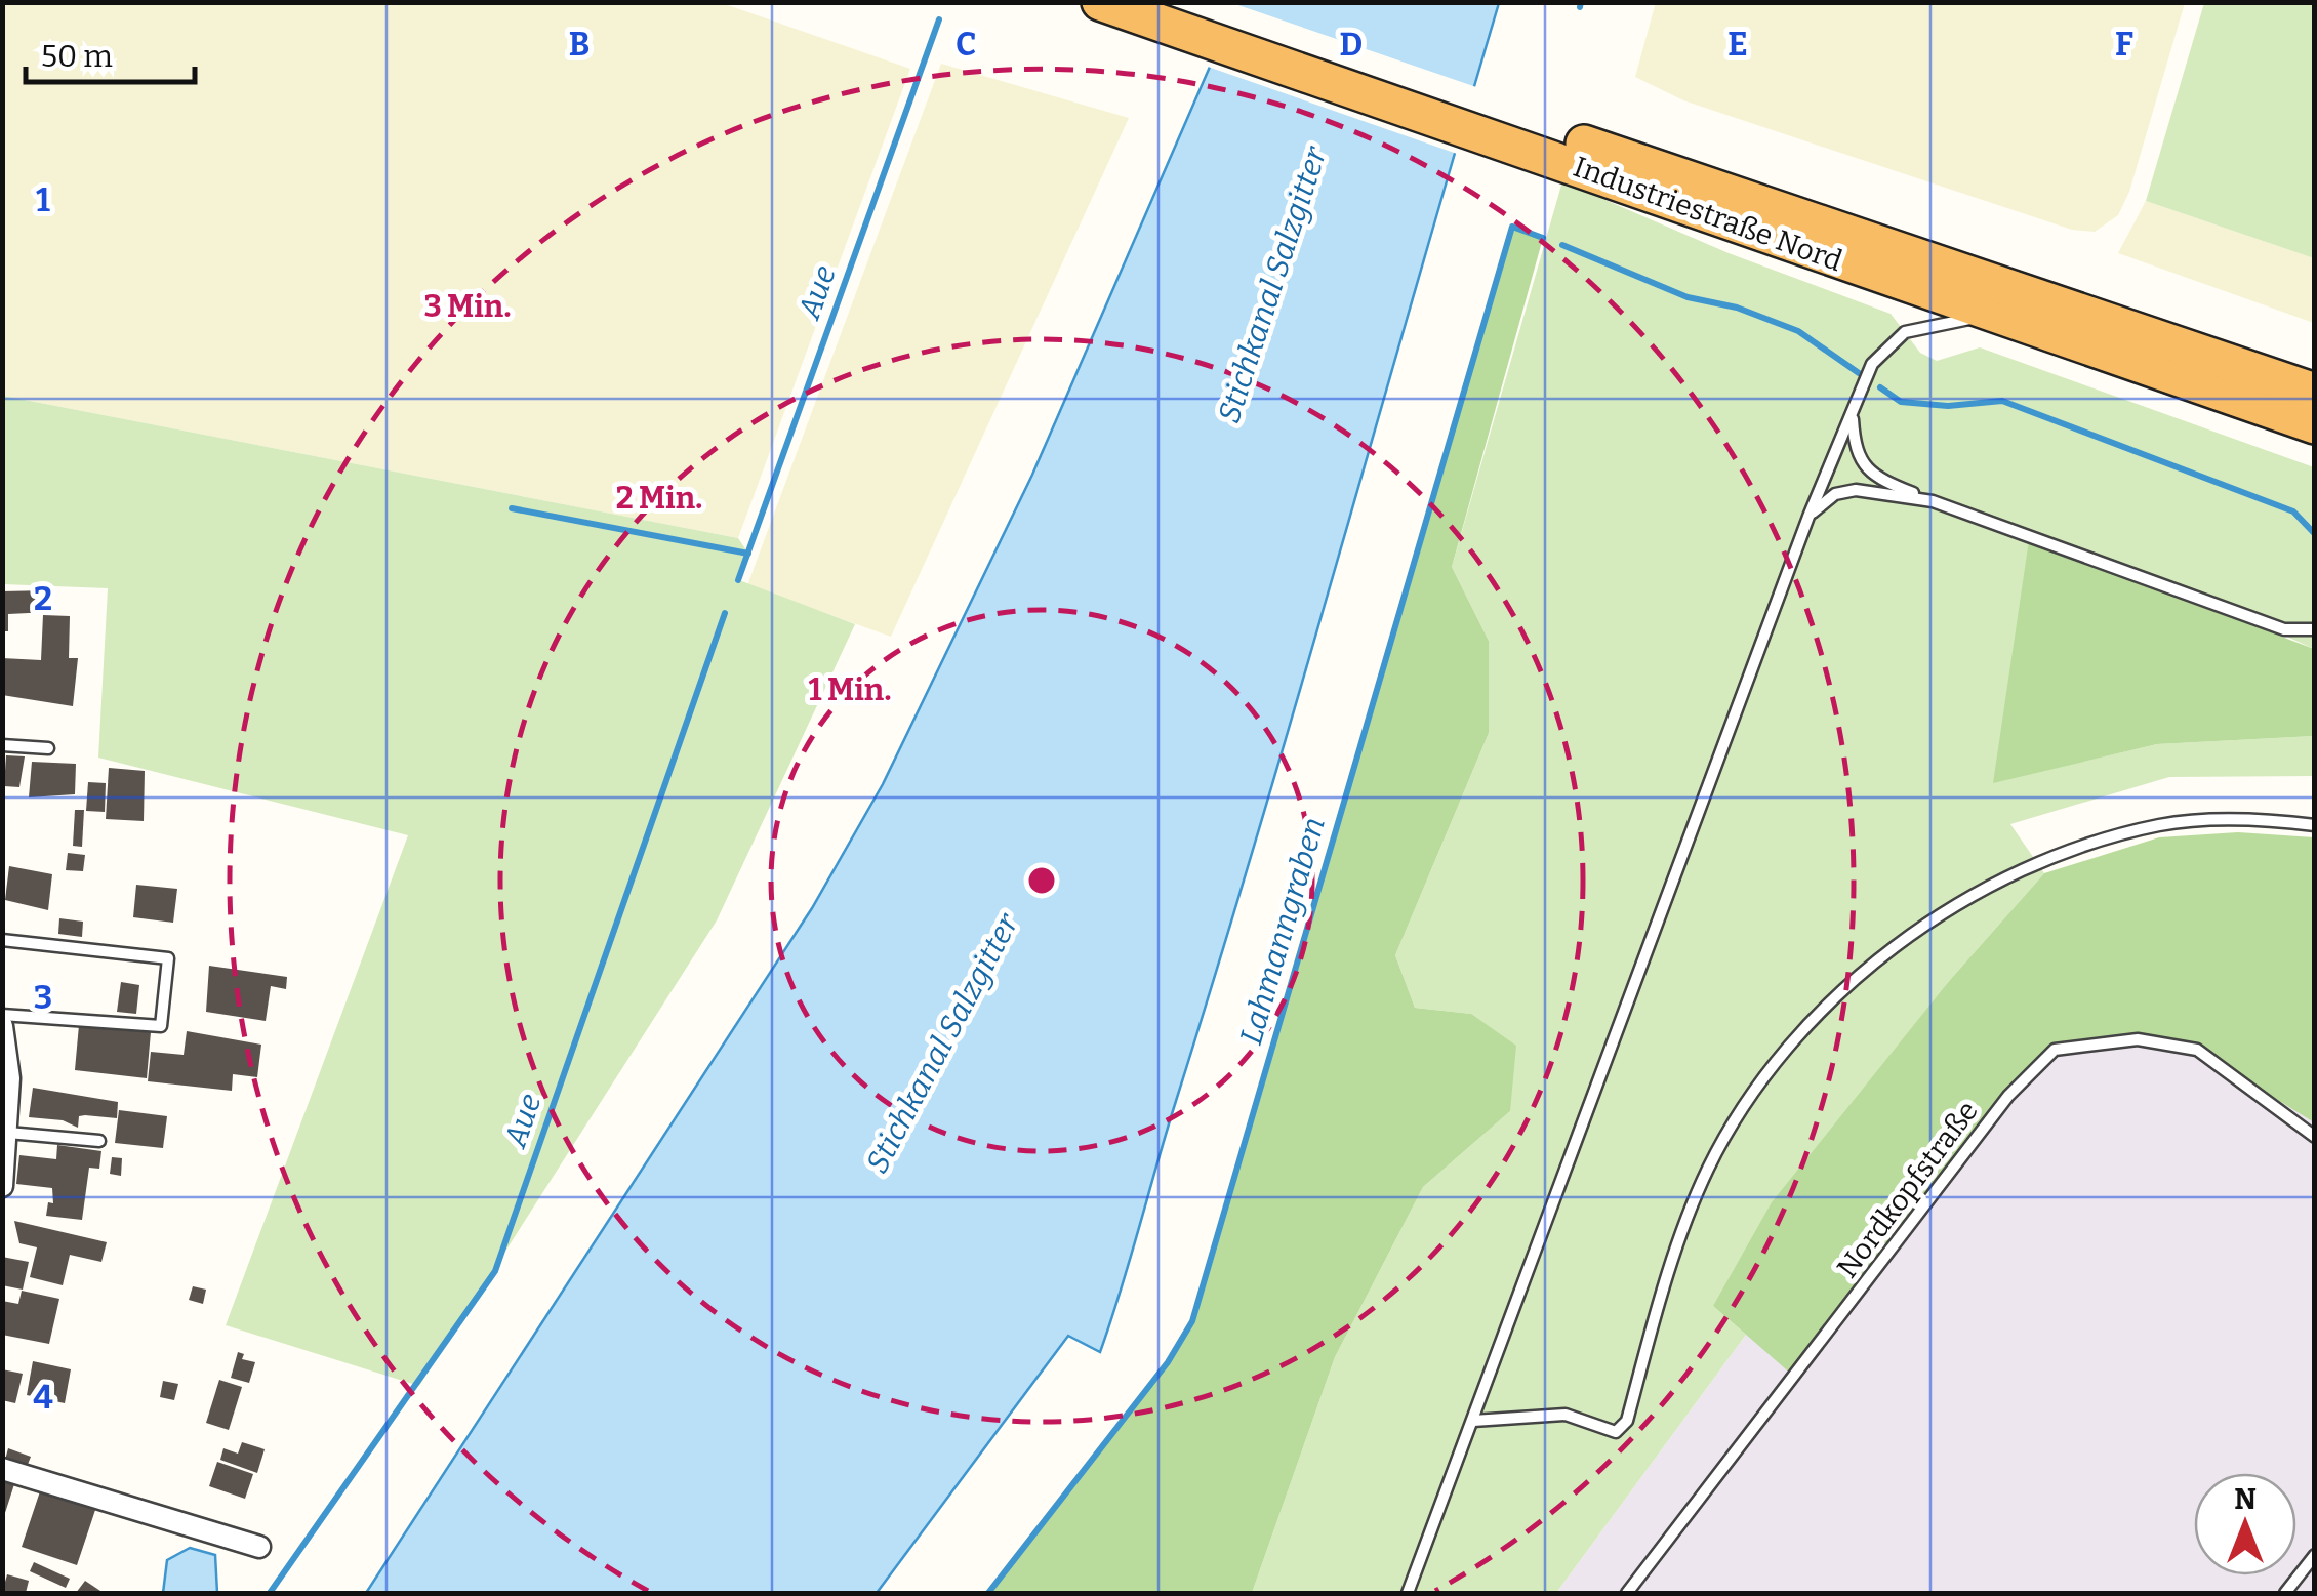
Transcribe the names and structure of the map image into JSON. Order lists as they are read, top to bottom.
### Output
{
  "streets": {
    "highway": ["Industriestraße Nord"],
    "lane": ["Nordkopfstraße"]
  },
  "water": ["Stichkanal Salzgitter", "Aue", "Lahmanngraben"],
  "scale_bar": "50 m",
  "north": "top",
  "grid": {
    "columns": [
      "B",
      "C",
      "D",
      "E",
      "F"
    ],
    "rows": [
      "1",
      "2",
      "3",
      "4"
    ]
  },
  "rings": ["3 Min.", "2 Min.", "1 Min."]
}
